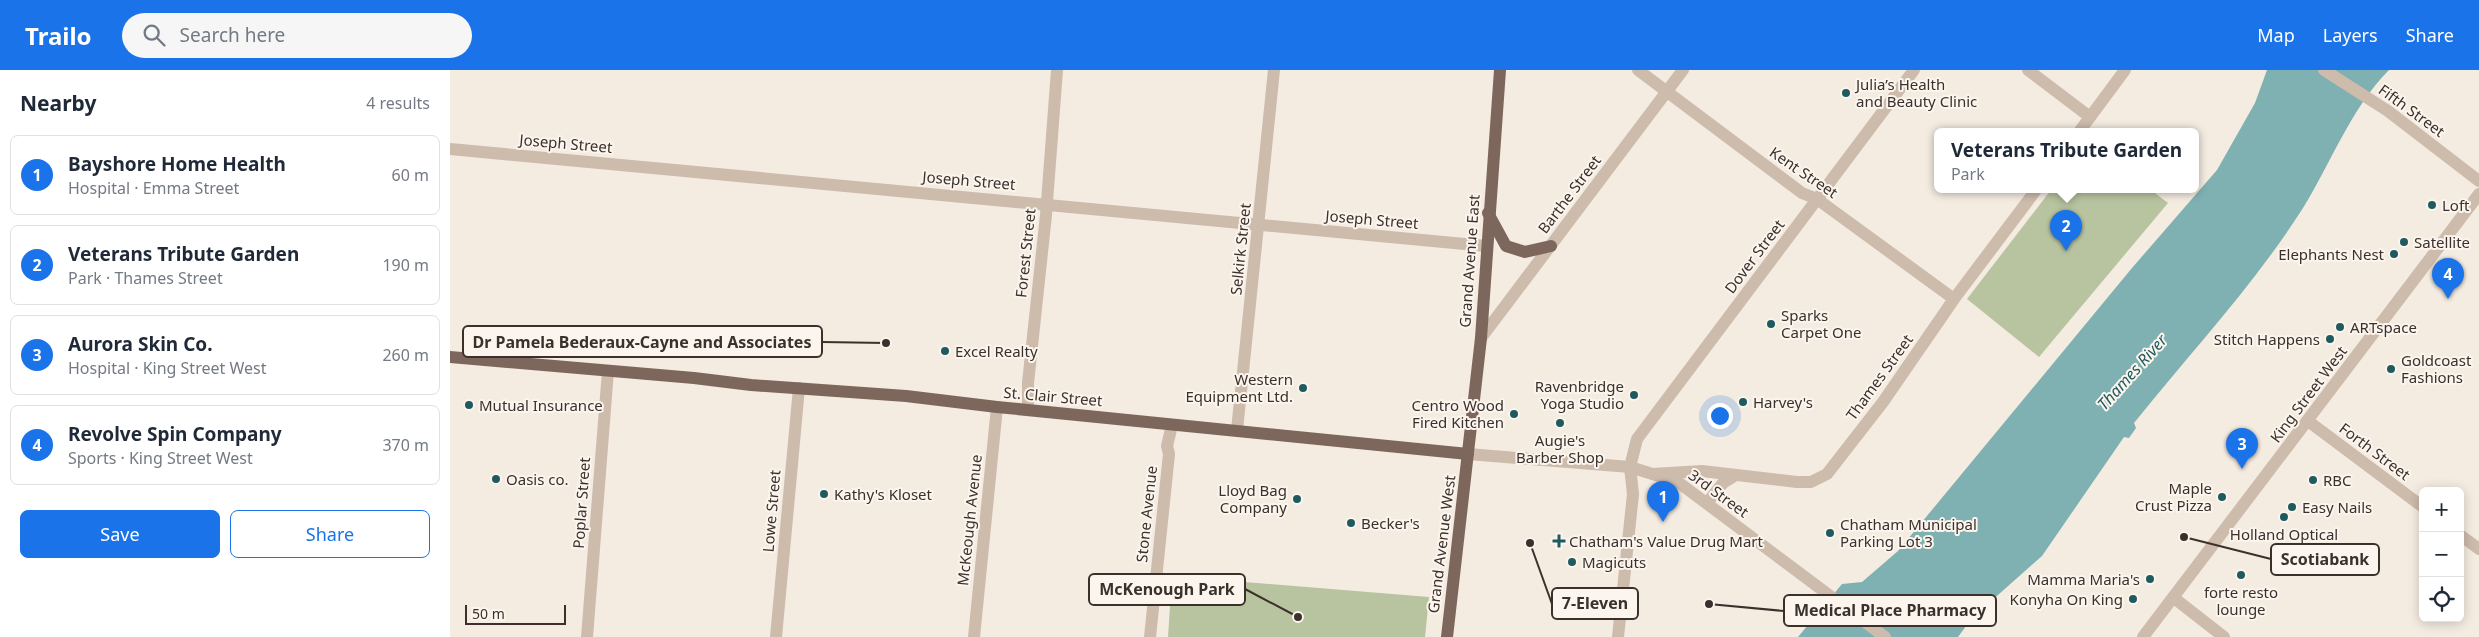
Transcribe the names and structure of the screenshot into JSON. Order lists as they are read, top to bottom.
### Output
{
  "streets": {
    "main road": ["Grand Avenue East", "St. Clair Street", "Grand Avenue West"],
    "street": [
      "Fifth Street",
      "Joseph Street",
      "Kent Street",
      "Barthe Street",
      "Selkirk Street",
      "Forest Street",
      "Dover Street",
      "Thames Street",
      "King Street West",
      "Forth Street",
      "3rd Street",
      "Poplar Street",
      "Lowe Street",
      "Stone Avenue",
      "McKeough Avenue"
    ]
  },
  "crossings": [
    ["Joseph Street", "Selkirk Street"],
    ["Joseph Street", "Forest Street"],
    ["Joseph Street", "Grand Avenue East"],
    ["Kent Street", "Barthe Street"],
    ["Kent Street", "Dover Street"],
    ["Kent Street", "Thames Street"],
    ["Barthe Street", "Grand Avenue East"],
    ["Selkirk Street", "St. Clair Street"],
    ["Forest Street", "St. Clair Street"],
    ["Dover Street", "St. Clair Street"],
    ["Grand Avenue East", "St. Clair Street"],
    ["Grand Avenue East", "Grand Avenue West"],
    ["Thames Street", "St. Clair Street"],
    ["Thames Street", "3rd Street"],
    ["King Street West", "Forth Street"],
    ["St. Clair Street", "3rd Street"],
    ["St. Clair Street", "Poplar Street"],
    ["St. Clair Street", "Lowe Street"],
    ["St. Clair Street", "Stone Avenue"],
    ["St. Clair Street", "McKeough Avenue"],
    ["St. Clair Street", "Grand Avenue West"]
  ],
  "water": ["Thames River"],
  "places": {
    "other": [
      "Julia’s Health and Beauty Clinic",
      "Loft",
      "Satellite",
      "Elephants Nest",
      "Sparks Carpet One",
      "ARTspace",
      "Stitch Happens",
      "Dr Pamela Bederaux-Cayne and Associates",
      "Excel Realty",
      "Goldcoast Fashions",
      "Western Equipment Ltd.",
      "Ravenbridge Yoga Studio",
      "Harvey's",
      "Mutual Insurance",
      "Centro Wood Fired Kitchen",
      "Augie's Barber Shop",
      "Oasis co.",
      "RBC",
      "Kathy's Kloset",
      "Maple Crust Pizza",
      "Lloyd Bag Company",
      "Easy Nails",
      "Holland Optical",
      "Becker's",
      "Chatham Municipal Parking Lot 3",
      "Scotiabank",
      "7-Eleven",
      "Magicuts",
      "forte resto lounge",
      "Mamma Maria's",
      "Konyha On King",
      "Medical Place Pharmacy",
      "McKenough Park"
    ],
    "health": ["Chatham's Value Drug Mart"]
  },
  "scale_bar": "50 m",
  "page": {
    "header": "Trailo",
    "search": "Search here",
    "nav": ["Map", "Layers", "Share"],
    "heading": ["Nearby", "4 results"],
    "popup": ["Veterans Tribute Garden", "Park"],
    "list": [
      {
        "mark": "1",
        "name": "Bayshore Home Health",
        "note": "Hospital · Emma Street",
        "value": "60 m"
      },
      {
        "mark": "2",
        "name": "Veterans Tribute Garden",
        "note": "Park · Thames Street",
        "value": "190 m"
      },
      {
        "mark": "3",
        "name": "Aurora Skin Co.",
        "note": "Hospital · King Street West",
        "value": "260 m"
      },
      {
        "mark": "4",
        "name": "Revolve Spin Company",
        "note": "Sports · King Street West",
        "value": "370 m"
      }
    ],
    "pins": [
      "2",
      "4",
      "3",
      "1"
    ],
    "map_buttons": ["+", "−"],
    "buttons": ["Save", "Share"],
    "scale": "50 m"
  }
}
